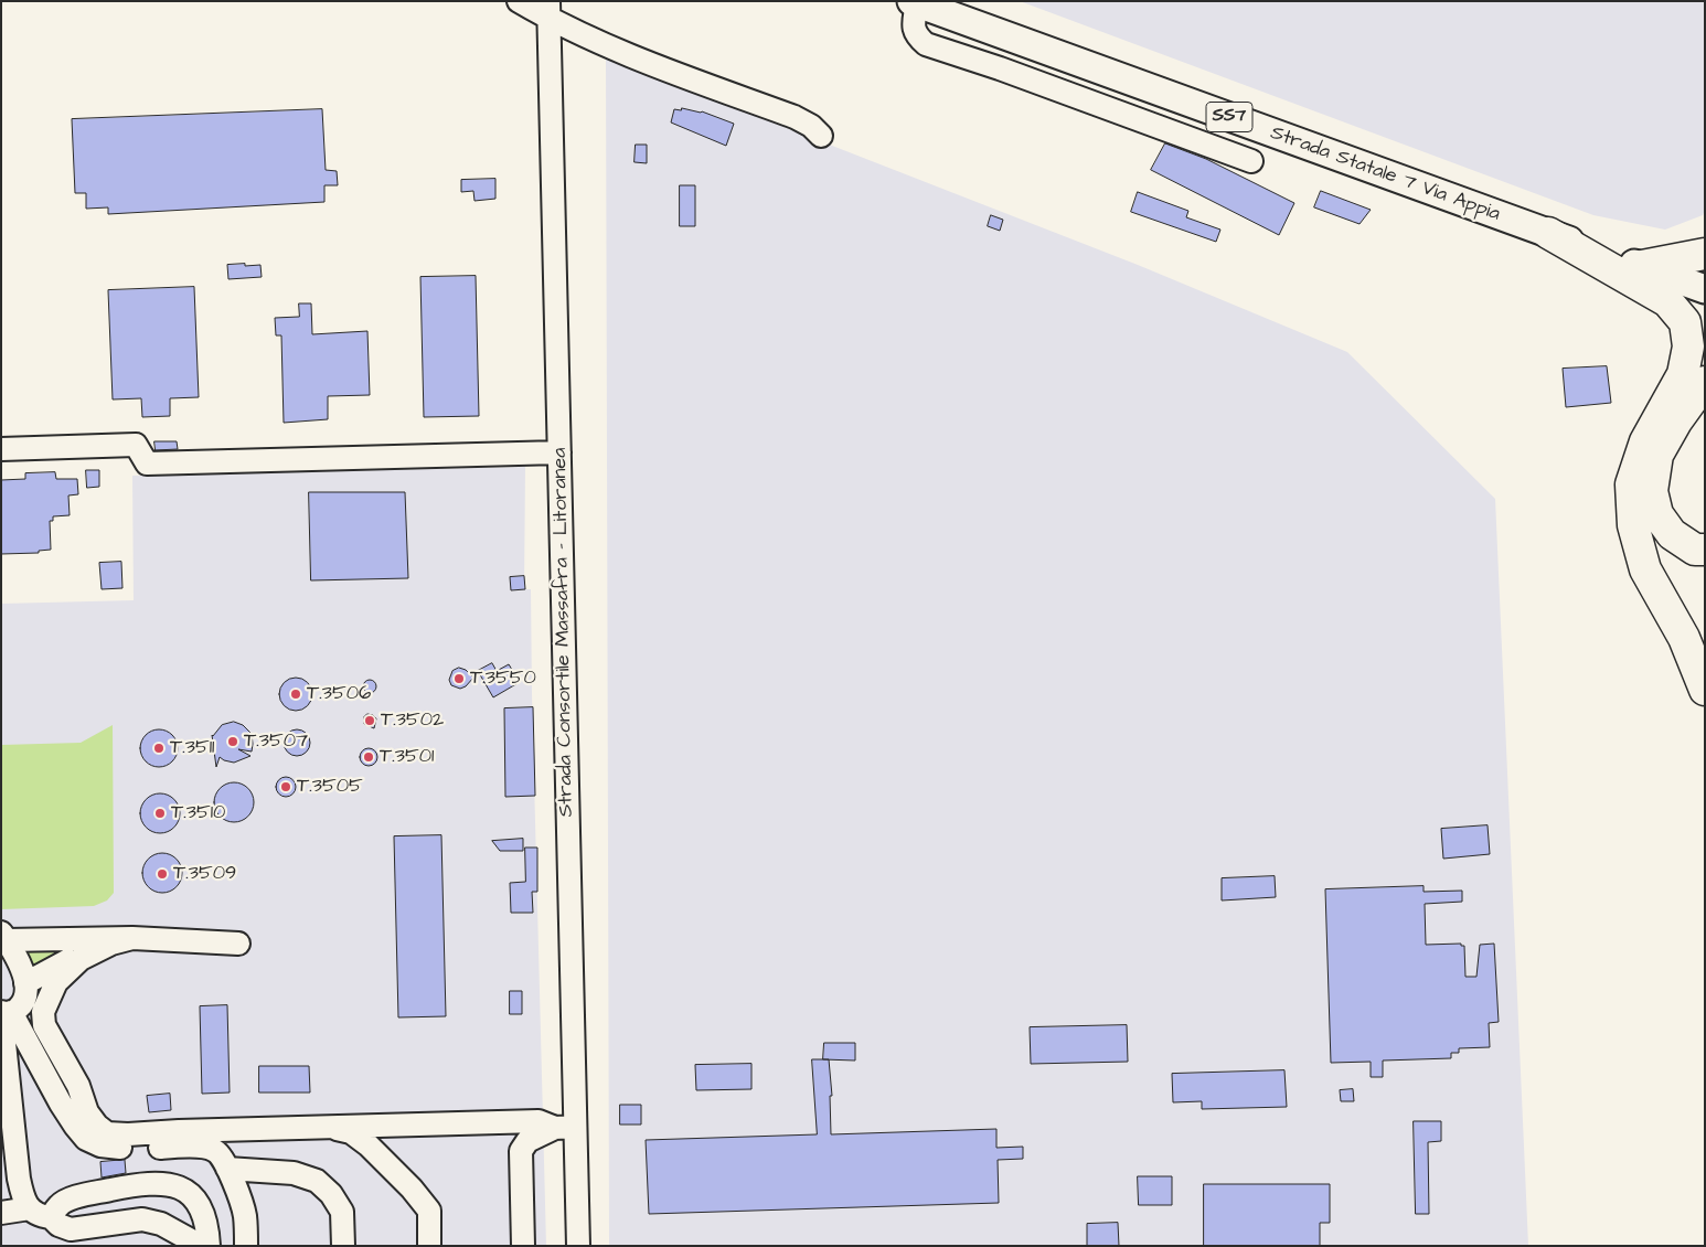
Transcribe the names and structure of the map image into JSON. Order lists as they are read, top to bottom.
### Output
{
  "streets": {
    "main road": ["SS7", "Strada Statale 7 Via Appia"],
    "street": ["Strada Consortile Massafra - Litoranea"]
  },
  "places": [
    "T.3550",
    "T.3506",
    "T.3502",
    "T.3507",
    "T.3511",
    "T.3501",
    "T.3505",
    "T.3510",
    "T.3509"
  ]
}
